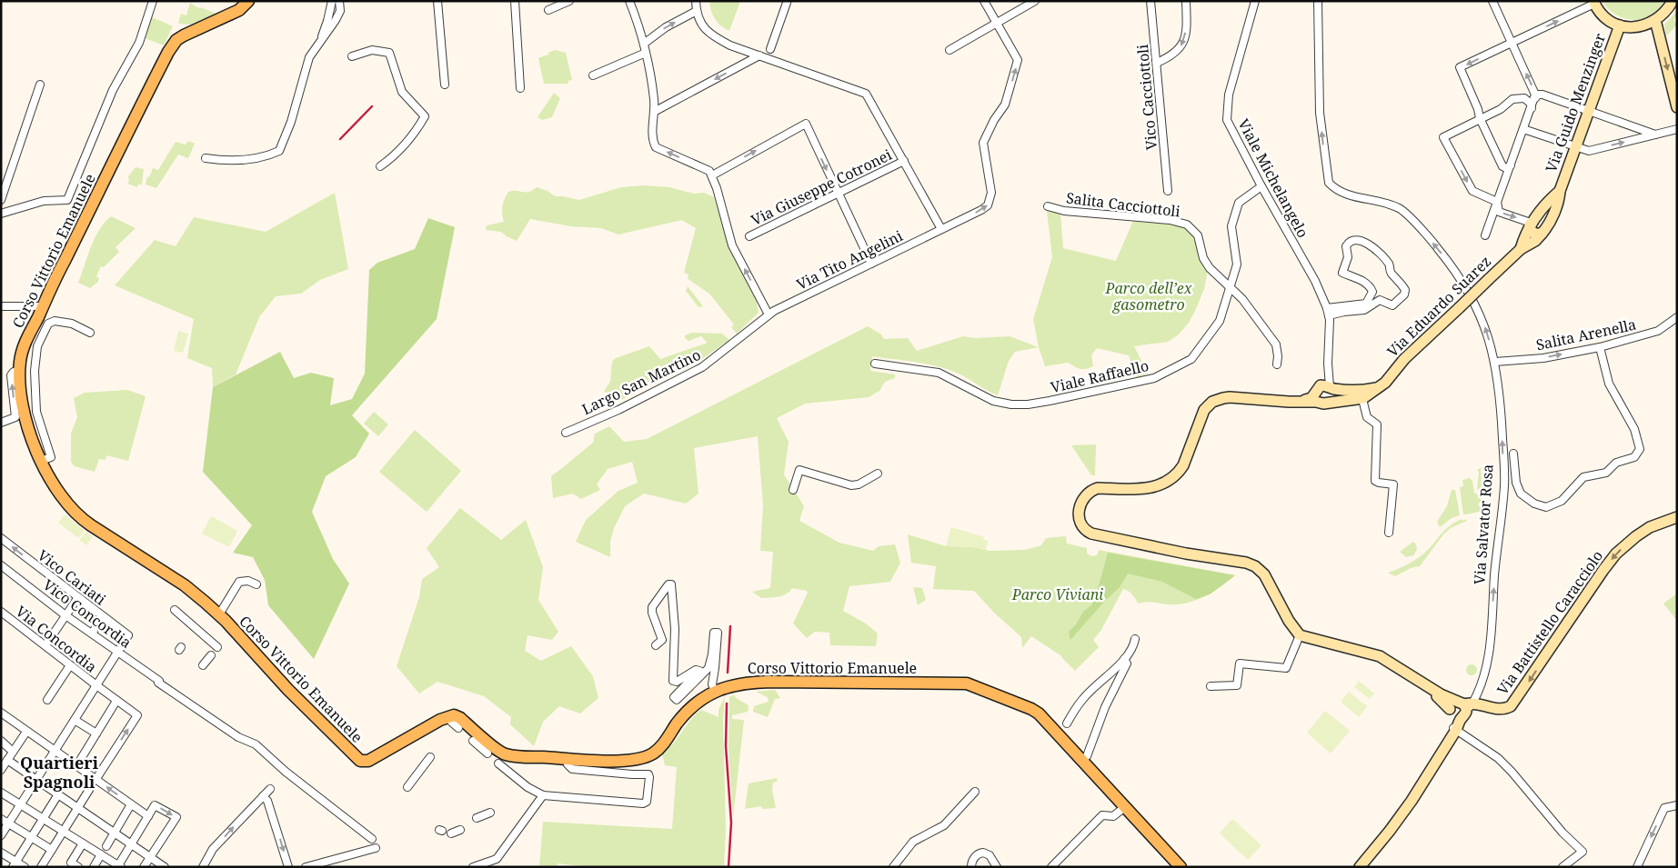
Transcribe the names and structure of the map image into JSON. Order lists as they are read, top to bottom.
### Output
{
  "streets": {
    "main road": ["Corso Vittorio Emanuele"],
    "street": [
      "Vico Cacciottoli",
      "Via Guido Menzinger",
      "Viale Michelangelo",
      "Via Giuseppe Cotronei",
      "Salita Cacciottoli",
      "Via Tito Angelini",
      "Via Eduardo Suarez",
      "Salita Arenella",
      "Viale Raffaello",
      "Largo San Martino",
      "Via Salvator Rosa",
      "Vico Cariati",
      "Vico Concordia",
      "Via Battistello Caracciolo",
      "Via Concordia"
    ]
  },
  "crossings": [
    ["Via Guido Menzinger", "Via Eduardo Suarez"],
    ["Viale Michelangelo", "Viale Raffaello"],
    ["Salita Cacciottoli", "Viale Raffaello"],
    ["Via Tito Angelini", "Largo San Martino"],
    ["Salita Arenella", "Via Salvator Rosa"],
    ["Via Salvator Rosa", "Via Battistello Caracciolo"],
    ["Vico Cariati", "Vico Concordia"]
  ],
  "one_way": [
    "Via Tito Angelini",
    "Salita Arenella",
    "Via Salvator Rosa",
    "Vico Cariati",
    "Via Battistello Caracciolo"
  ],
  "districts": ["Quartieri Spagnoli"],
  "parks": ["Parco dell’ex gasometro", "Parco Viviani"]
}
